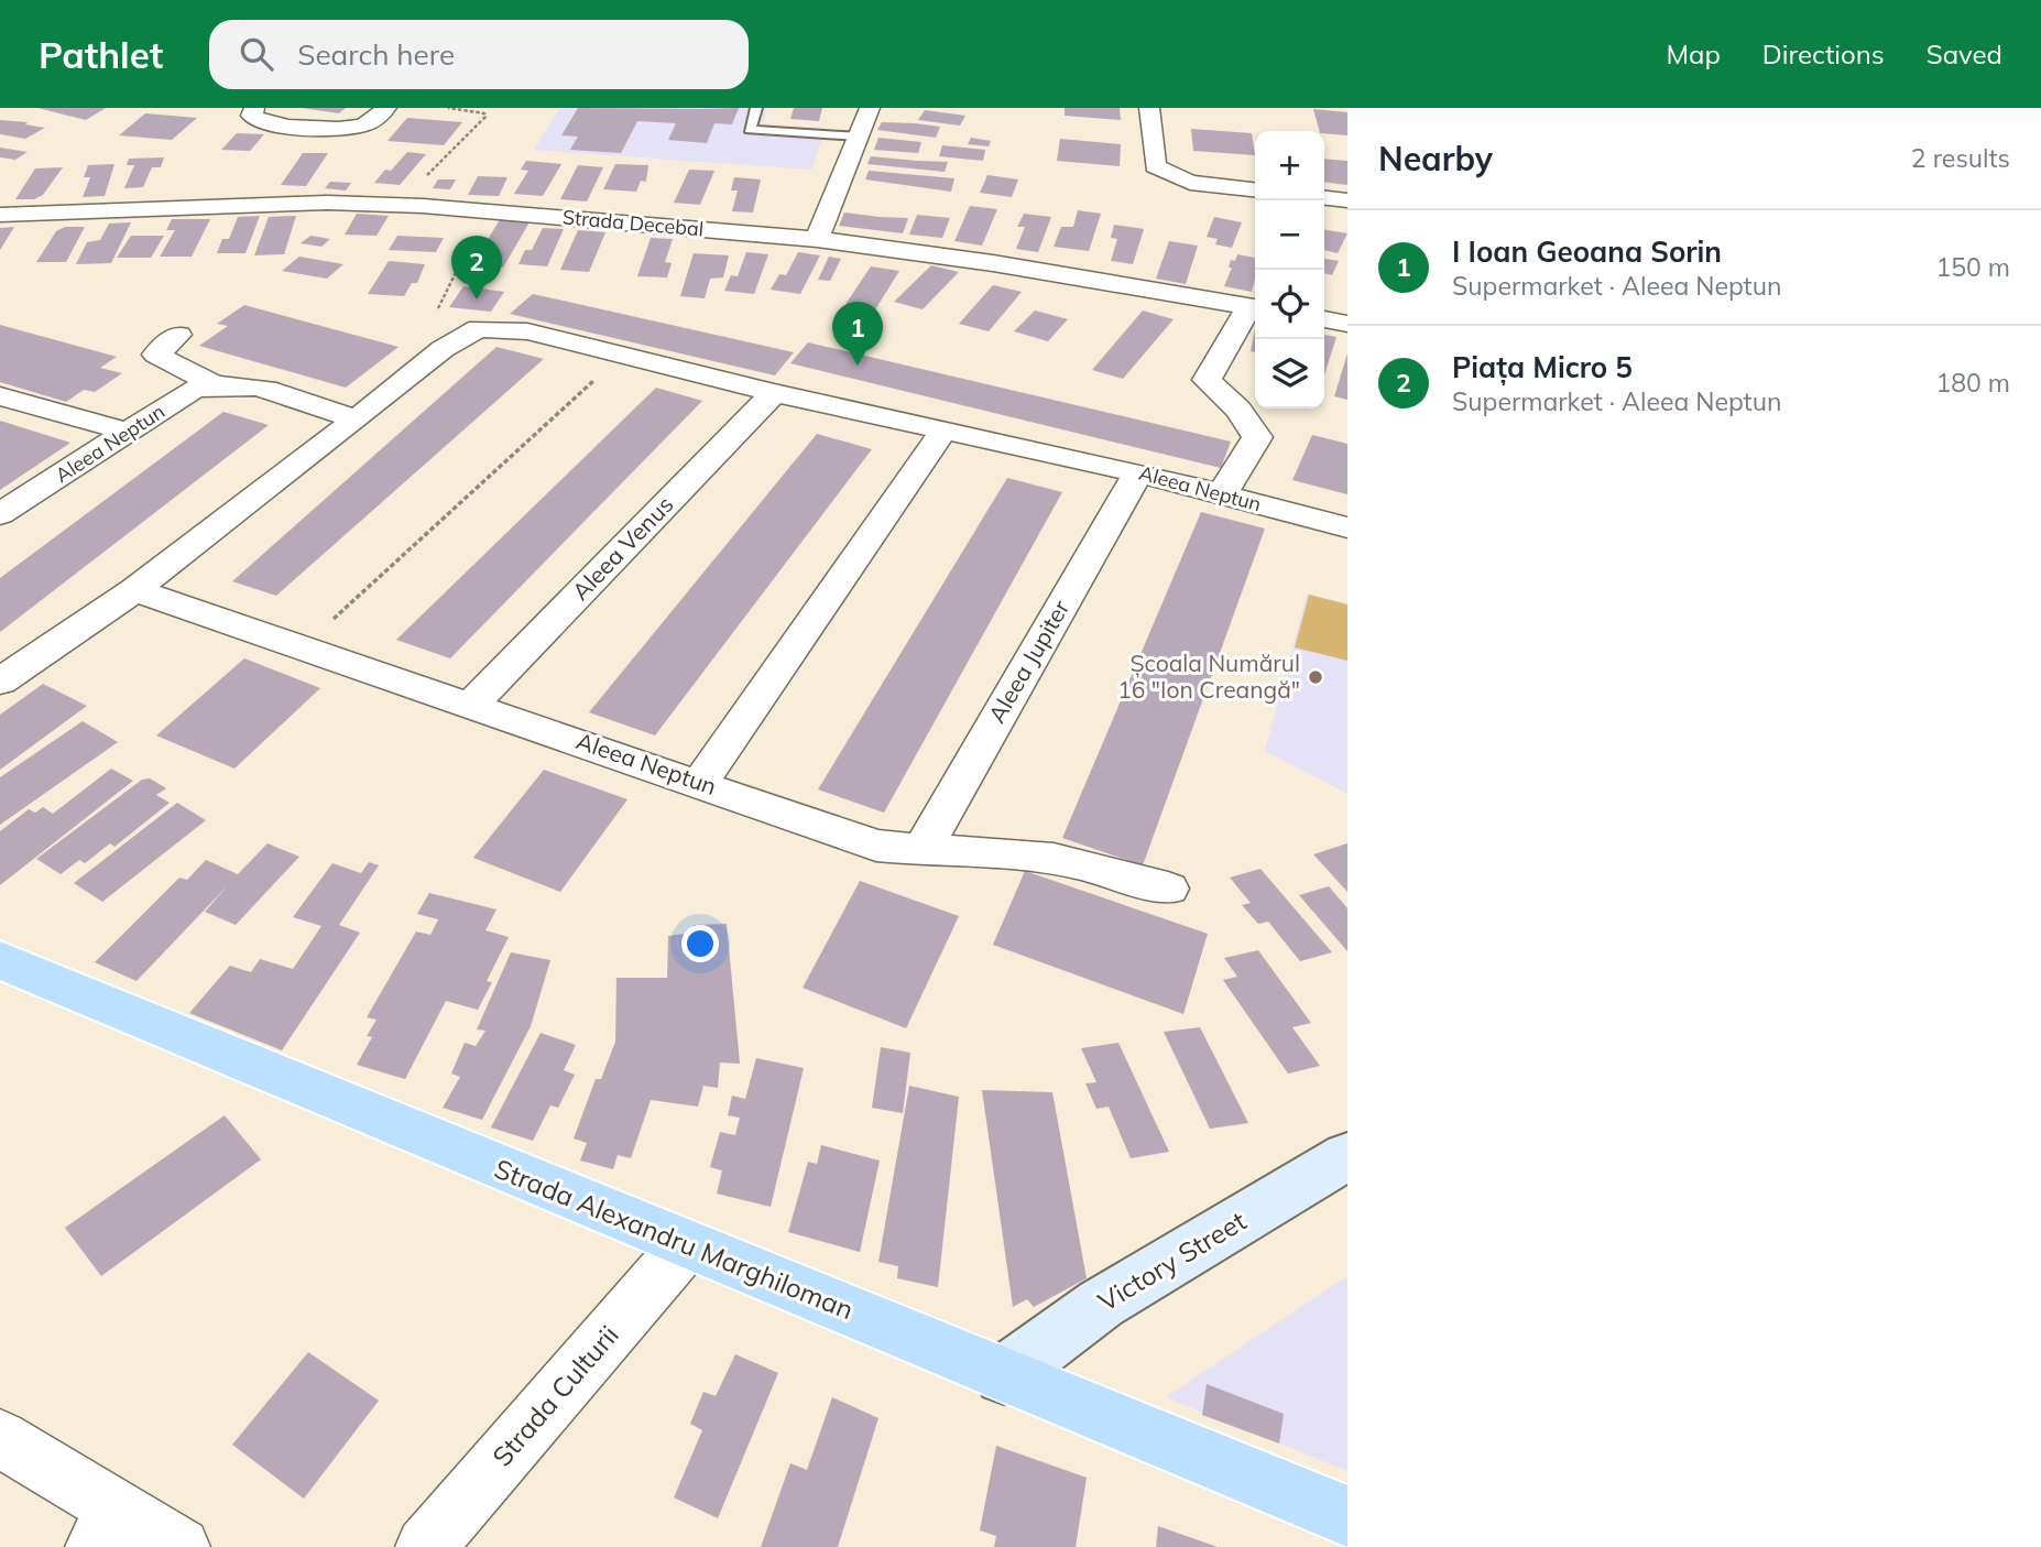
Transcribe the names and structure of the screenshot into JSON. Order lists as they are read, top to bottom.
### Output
{
  "streets": {
    "main road": ["Strada Alexandru Marghiloman"],
    "street": [
      "Strada Decebal",
      "Aleea Neptun",
      "Aleea Venus",
      "Aleea Jupiter",
      "Victory Street",
      "Strada Culturii"
    ]
  },
  "crossings": [
    ["Aleea Neptun", "Aleea Venus"],
    ["Aleea Neptun", "Aleea Jupiter"],
    ["Strada Alexandru Marghiloman", "Victory Street"],
    ["Strada Alexandru Marghiloman", "Strada Culturii"]
  ],
  "places": ["Școala Numărul 16 \"Ion Creangă\""],
  "page": {
    "header": "Pathlet",
    "search": "Search here",
    "nav": ["Map", "Directions", "Saved"],
    "heading": ["Nearby", "2 results"],
    "map_buttons": ["+", "−"],
    "list": [
      {
        "mark": "1",
        "name": "I Ioan Geoana Sorin",
        "note": "Supermarket · Aleea Neptun",
        "value": "150 m"
      },
      {
        "mark": "2",
        "name": "Piața Micro 5",
        "note": "Supermarket · Aleea Neptun",
        "value": "180 m"
      }
    ],
    "pins": ["2", "1"]
  }
}
